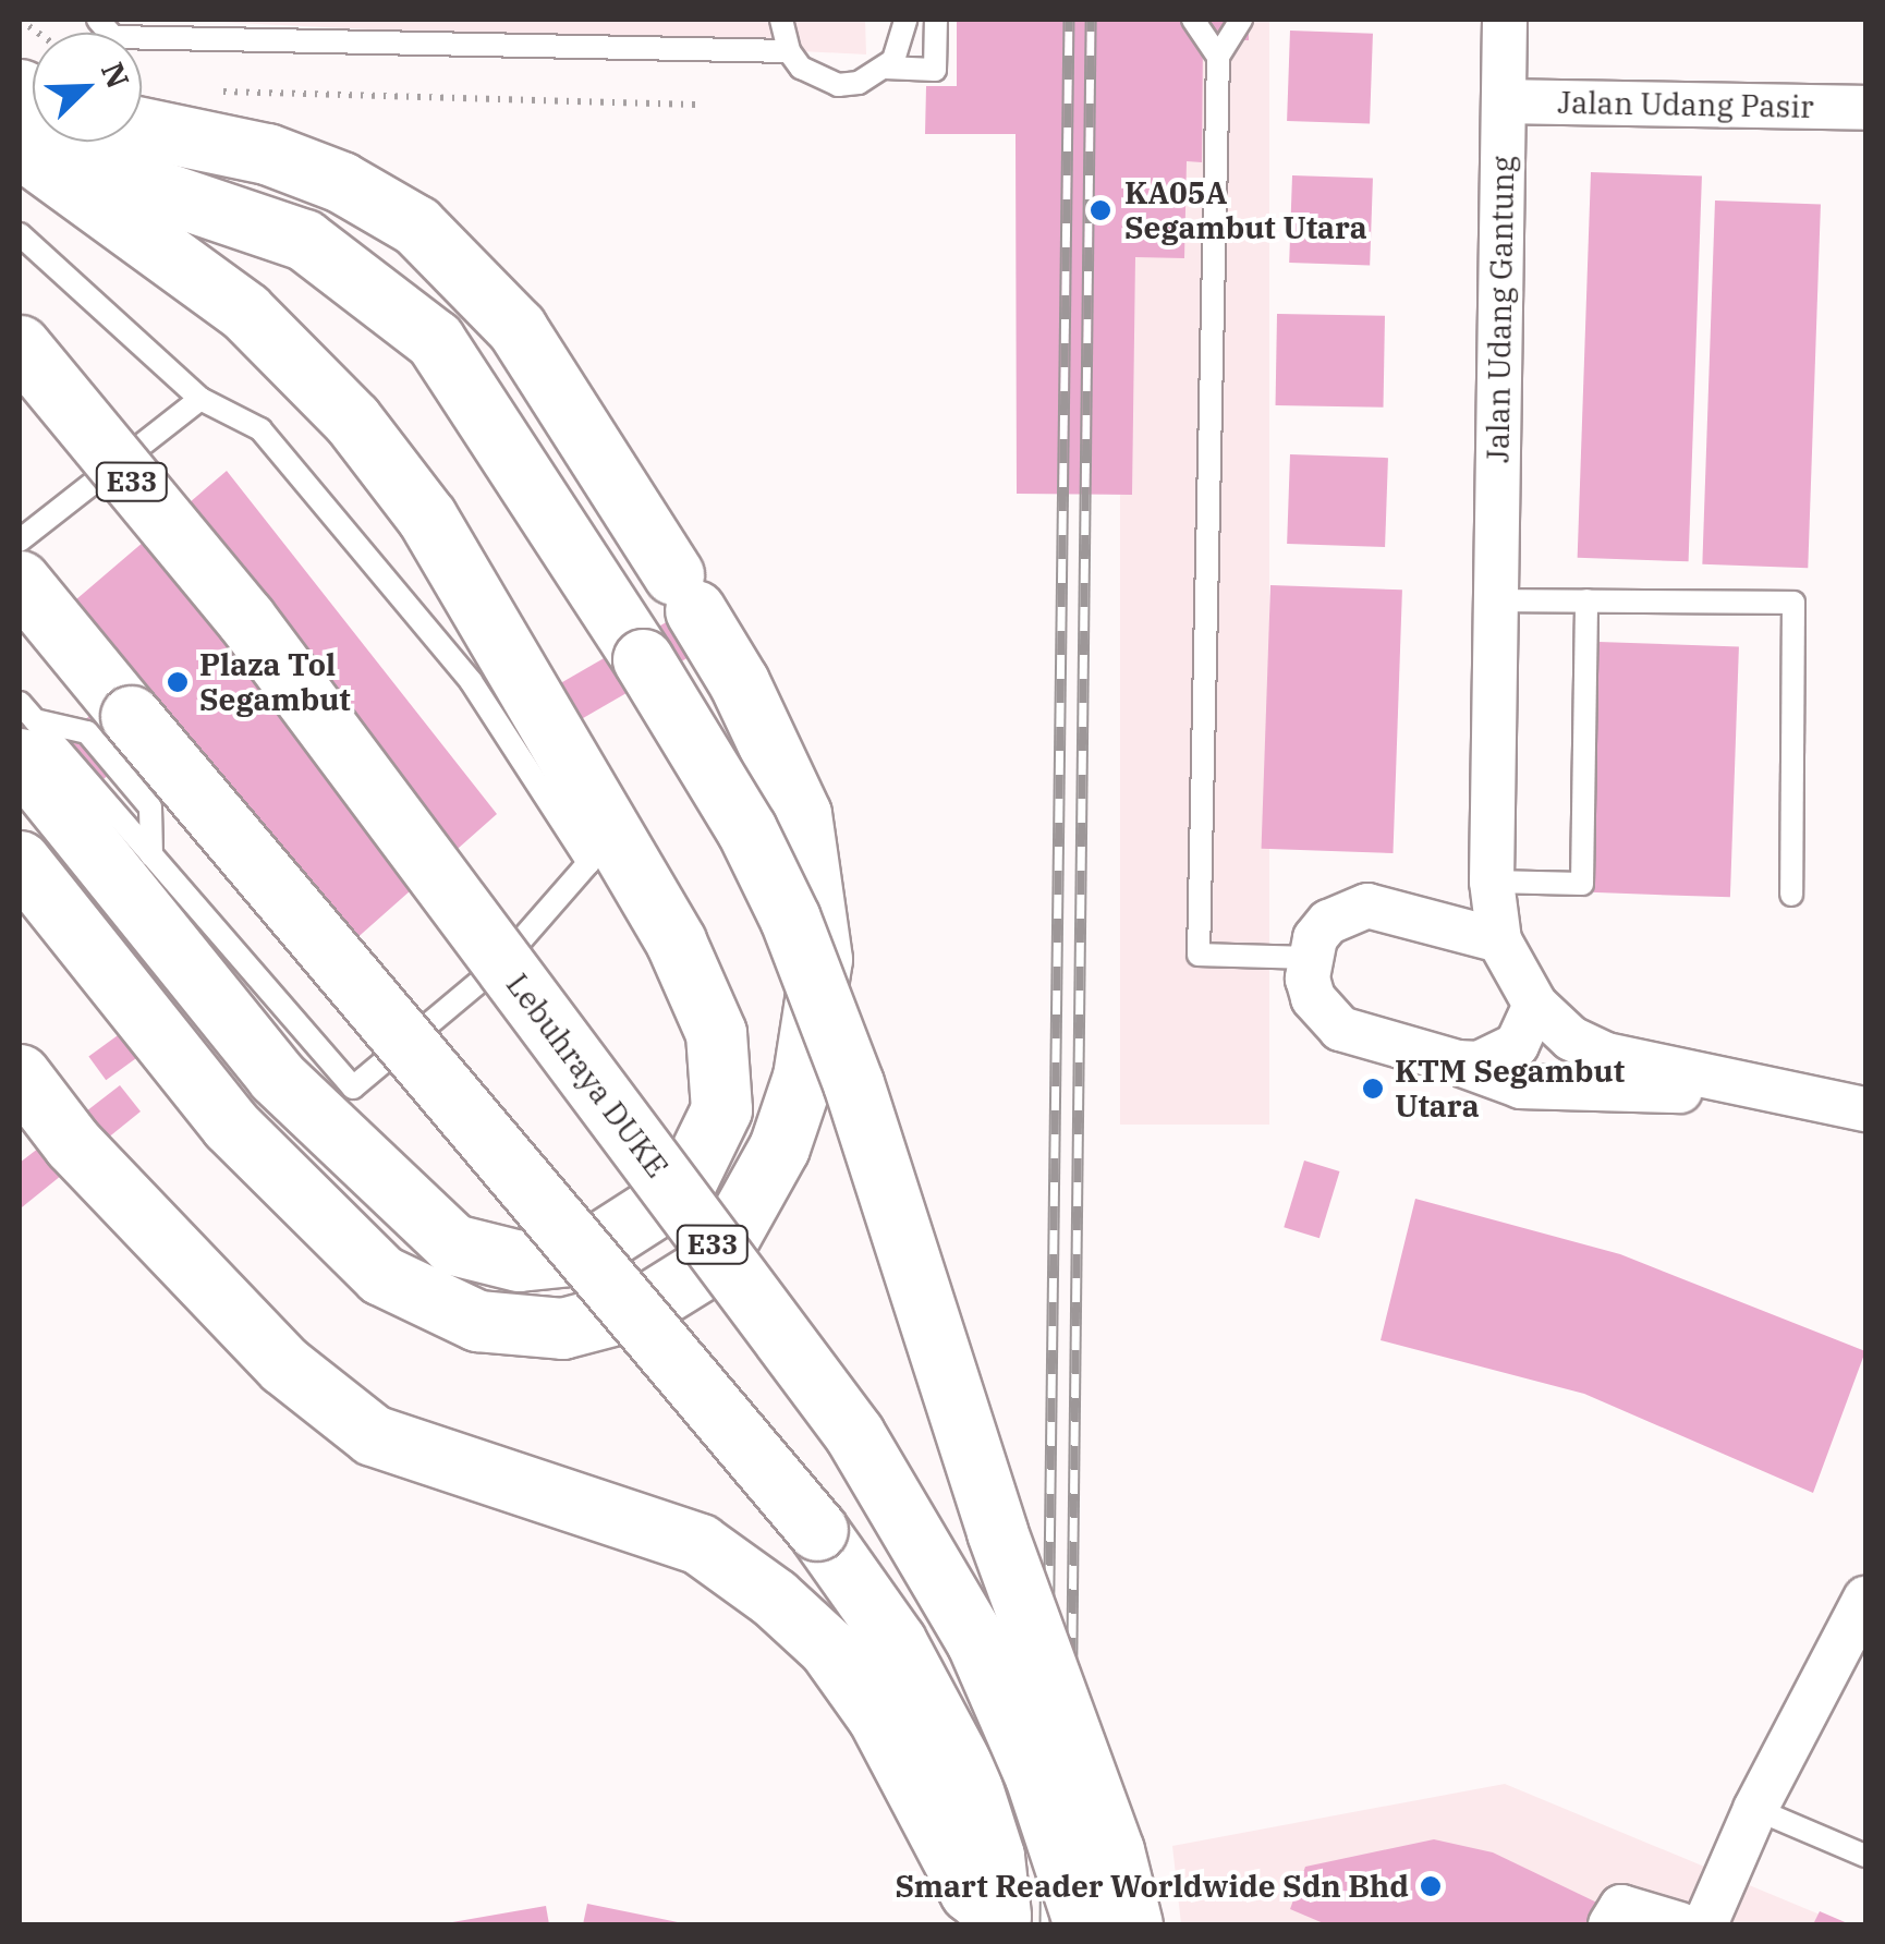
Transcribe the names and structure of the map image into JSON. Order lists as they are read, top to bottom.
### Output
{
  "streets": {
    "highway": ["E33", "Lebuhraya DUKE"],
    "street": ["Jalan Udang Pasir", "Jalan Udang Gantung"]
  },
  "crossings": [
    ["Jalan Udang Pasir", "Jalan Udang Gantung"]
  ],
  "places": [
    "KA05A Segambut Utara",
    "Plaza Tol Segambut",
    "KTM Segambut Utara",
    "Smart Reader Worldwide Sdn Bhd"
  ],
  "north": "top right"
}
